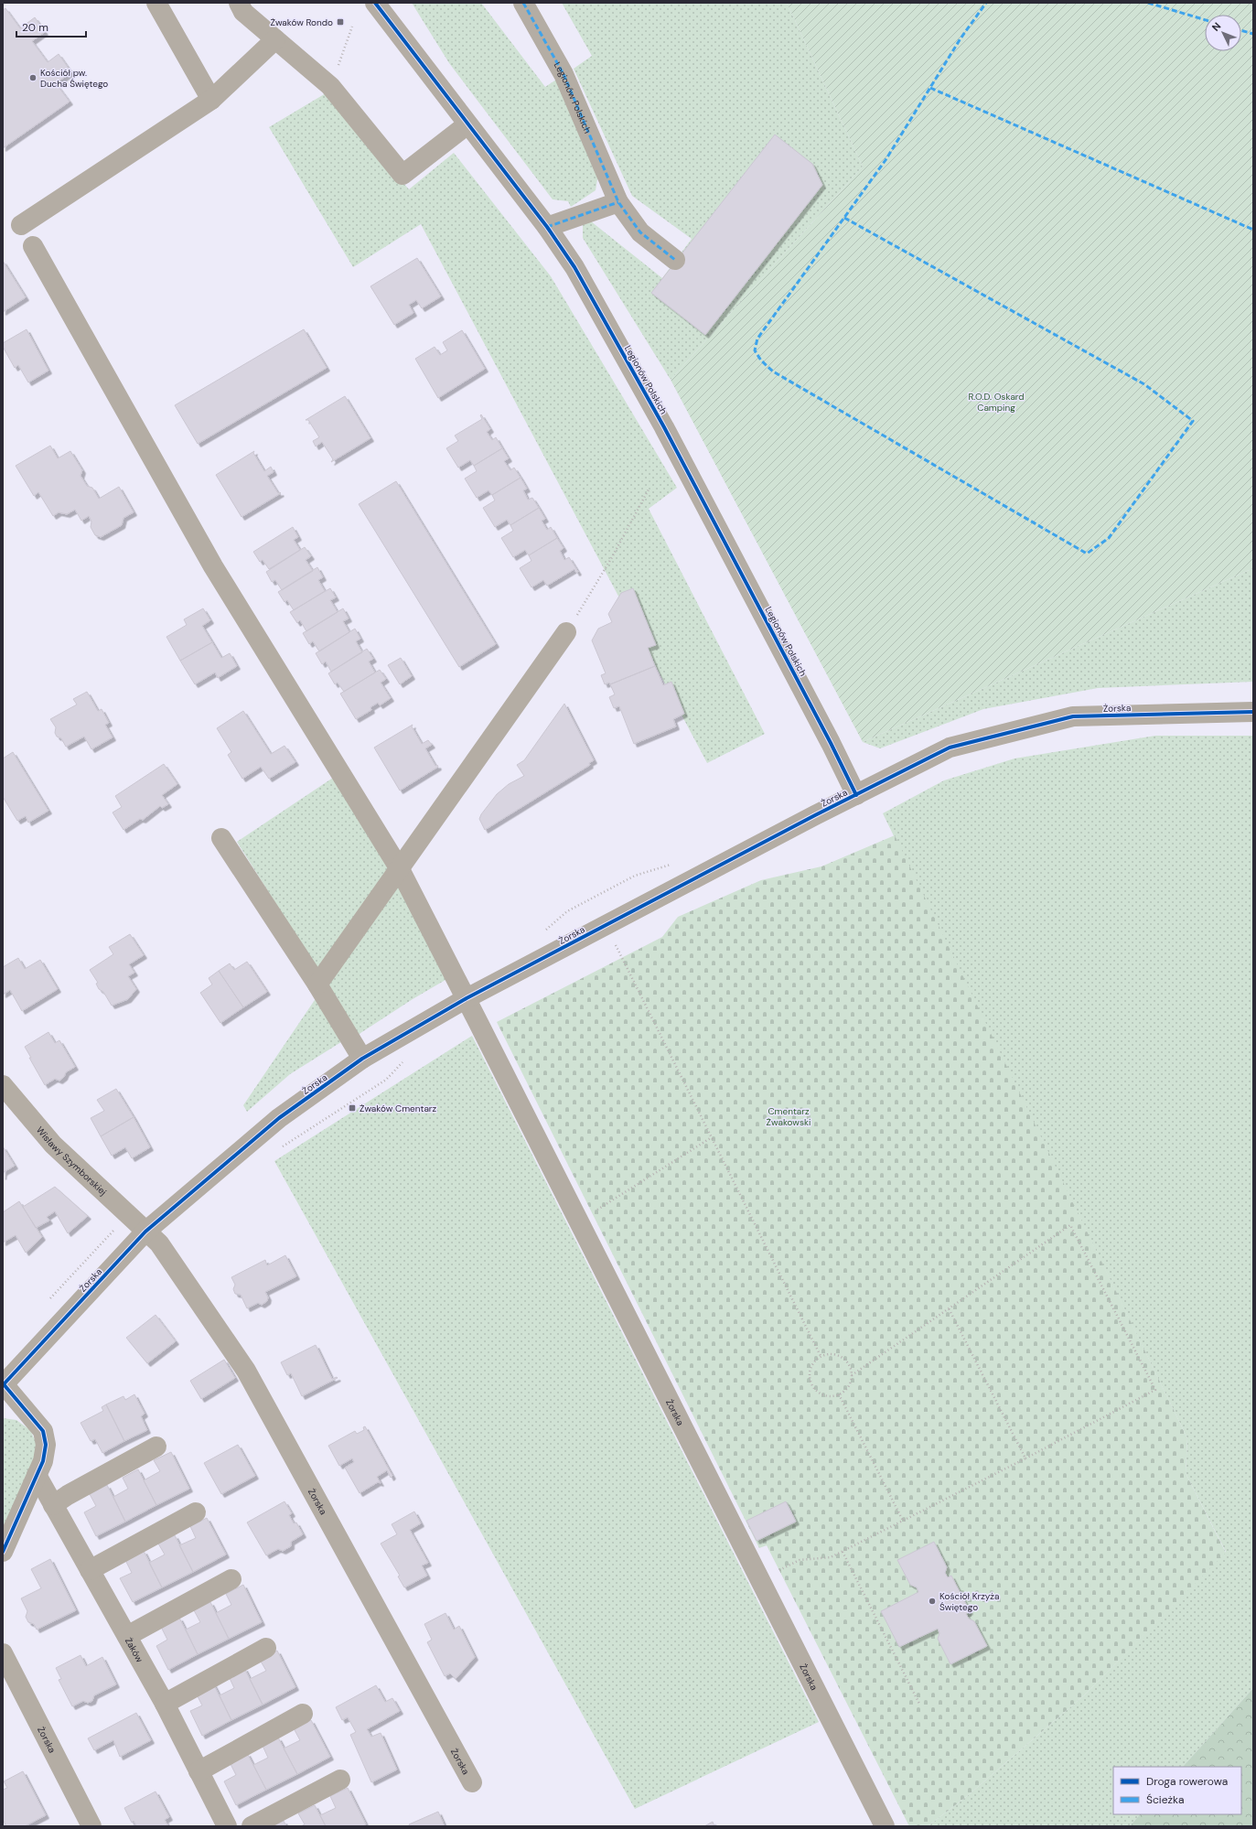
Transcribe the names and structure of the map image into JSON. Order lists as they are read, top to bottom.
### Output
{
  "streets": {
    "street": [
      "Legionów Polskich",
      "Żorska",
      "Wisławy Szymborskiej",
      "Żaków"
    ]
  },
  "crossings": [
    ["Legionów Polskich", "Żorska"],
    ["Żorska", "Wisławy Szymborskiej"],
    ["Żorska", "Żaków"]
  ],
  "parks": ["R.O.D. Oskard Camping", "Cmentarz Żwakowski"],
  "places": {
    "transit": ["Żwaków Rondo", "Żwaków Cmentarz"],
    "other": ["Kościół pw. Ducha Świętego", "Kościół Krzyża Świętego"]
  },
  "legend": ["Droga rowerowa", "Ścieżka"],
  "scale_bar": "20 m",
  "north": "top left"
}
